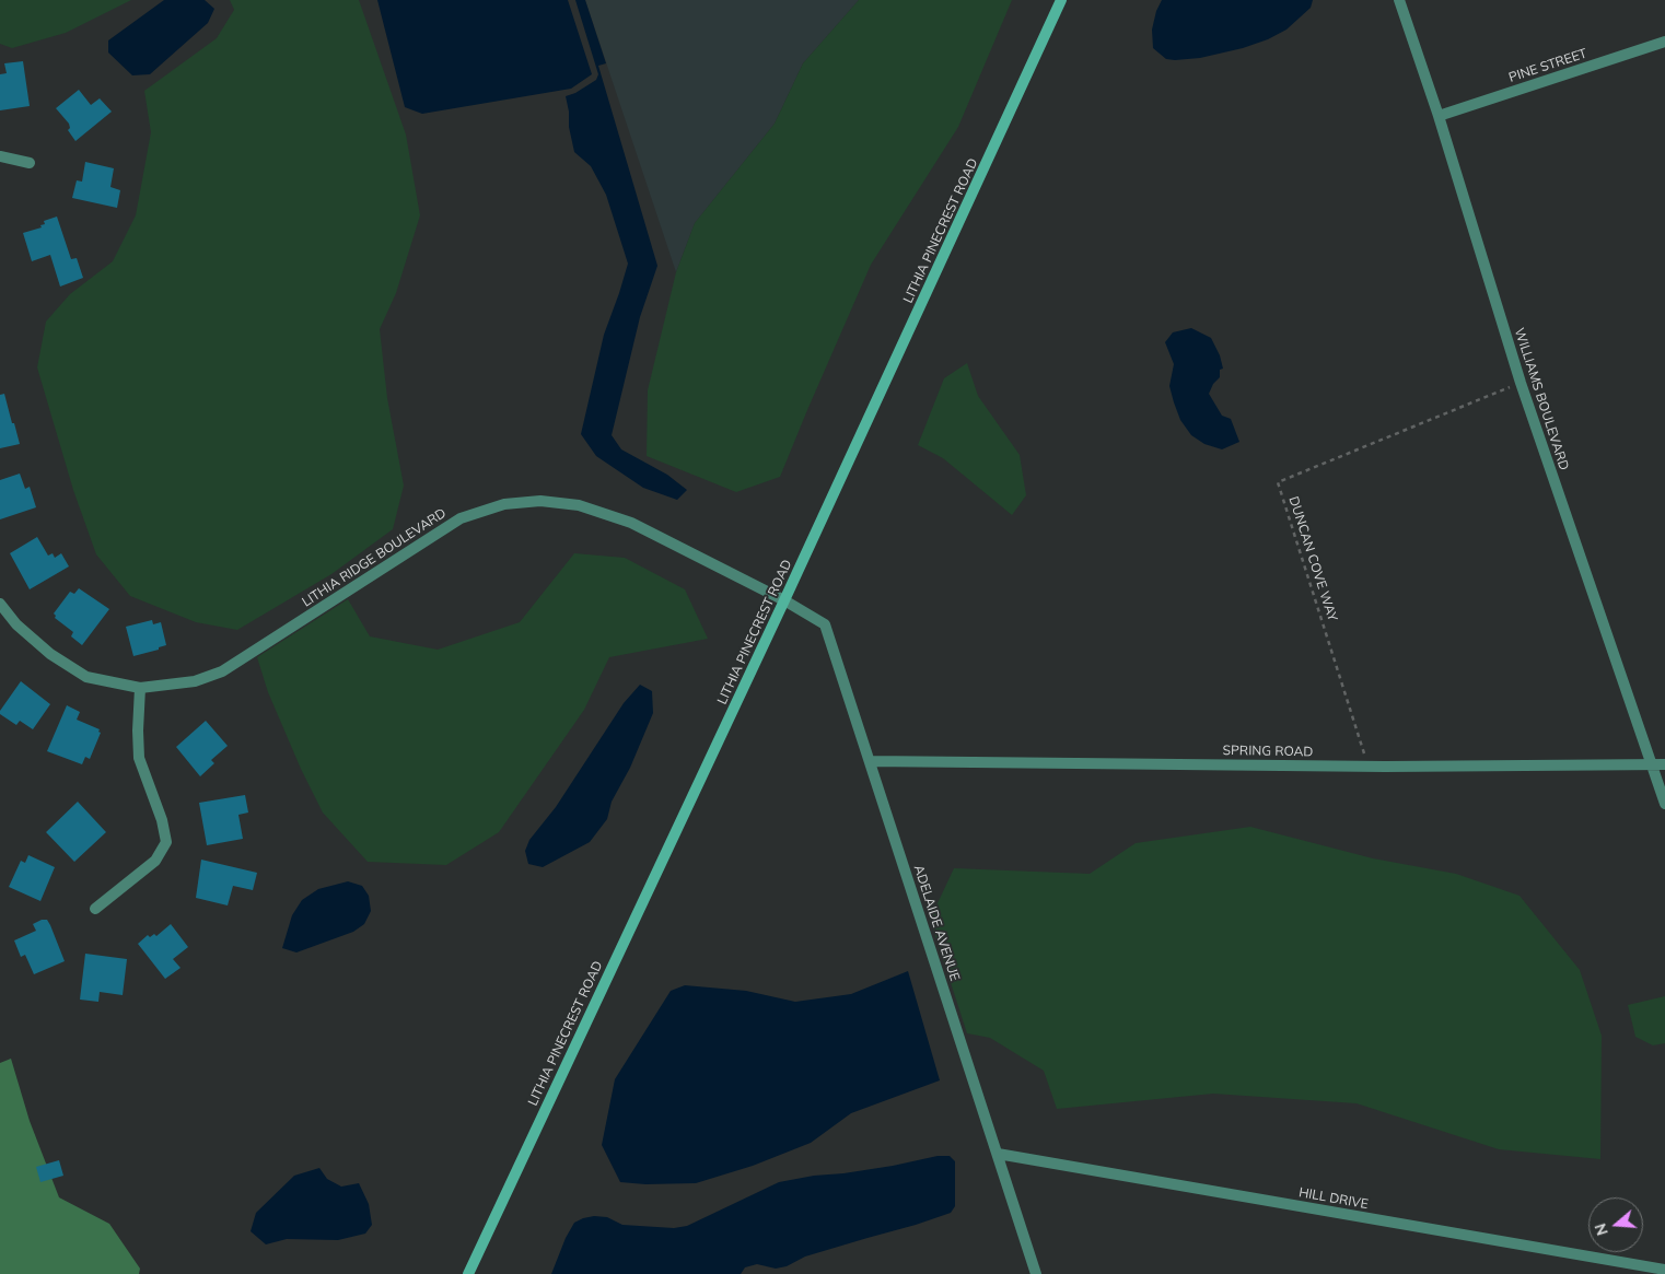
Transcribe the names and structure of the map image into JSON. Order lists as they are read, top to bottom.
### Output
{
  "streets": {
    "main road": ["LITHIA PINECREST ROAD"],
    "street": [
      "PINE STREET",
      "WILLIAMS BOULEVARD",
      "LITHIA RIDGE BOULEVARD",
      "SPRING ROAD",
      "ADELAIDE AVENUE",
      "HILL DRIVE"
    ],
    "path": ["DUNCAN COVE WAY"]
  },
  "crossings": [
    ["PINE STREET", "WILLIAMS BOULEVARD"],
    ["LITHIA PINECREST ROAD", "LITHIA RIDGE BOULEVARD"],
    ["LITHIA PINECREST ROAD", "ADELAIDE AVENUE"],
    ["WILLIAMS BOULEVARD", "DUNCAN COVE WAY"],
    ["WILLIAMS BOULEVARD", "SPRING ROAD"],
    ["LITHIA RIDGE BOULEVARD", "ADELAIDE AVENUE"],
    ["DUNCAN COVE WAY", "SPRING ROAD"],
    ["SPRING ROAD", "ADELAIDE AVENUE"],
    ["ADELAIDE AVENUE", "HILL DRIVE"]
  ],
  "north": "left"
}
